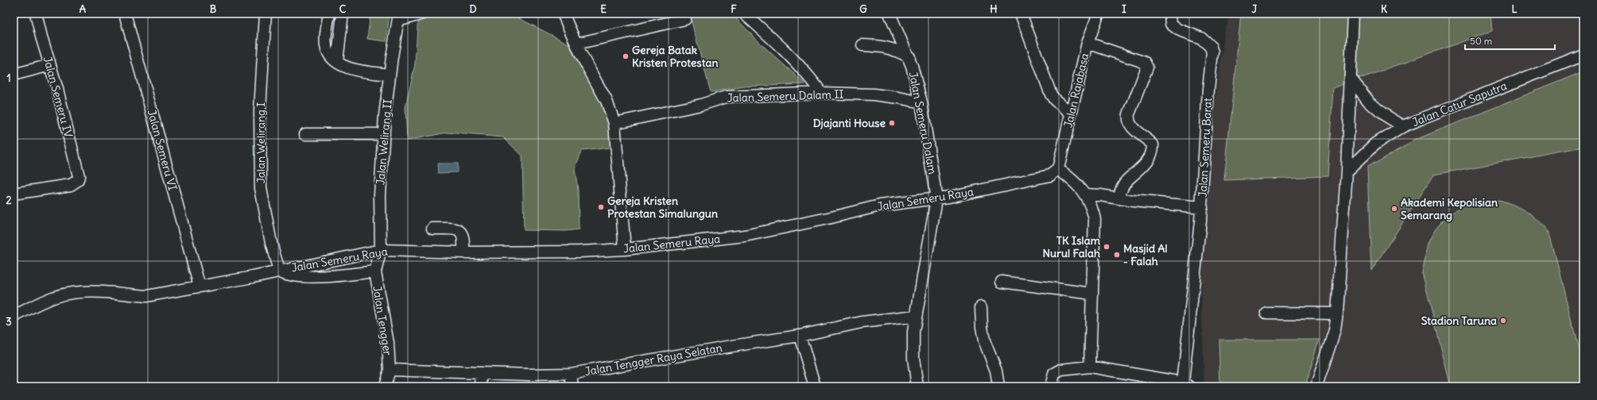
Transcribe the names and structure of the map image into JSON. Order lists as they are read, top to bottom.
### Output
{
  "streets": {
    "street": [
      "Jalan Rajabasa",
      "Jalan Semeru Dalam II",
      "Jalan Semeru IV",
      "Jalan Catur Saputra",
      "Jalan Semeru Dalam",
      "Jalan Welirang II",
      "Jalan Welirang I",
      "Jalan Semeru Barat",
      "Jalan Semeru VI",
      "Jalan Semeru Raya",
      "Jalan Tengger",
      "Jalan Tengger Raya Selatan"
    ]
  },
  "crossings": [
    ["Jalan Rajabasa", "Jalan Semeru Raya"],
    ["Jalan Semeru Dalam II", "Jalan Semeru Dalam"],
    ["Jalan Semeru Dalam", "Jalan Semeru Raya"],
    ["Jalan Semeru Dalam", "Jalan Tengger Raya Selatan"],
    ["Jalan Welirang II", "Jalan Semeru Raya"],
    ["Jalan Welirang II", "Jalan Tengger"],
    ["Jalan Welirang I", "Jalan Semeru Raya"],
    ["Jalan Semeru VI", "Jalan Semeru Raya"],
    ["Jalan Semeru Raya", "Jalan Tengger"],
    ["Jalan Tengger", "Jalan Tengger Raya Selatan"]
  ],
  "places": [
    "Gereja Batak Kristen Protestan",
    "Djajanti House",
    "Gereja Kristen Protestan Simalungun",
    "Akademi Kepolisian Semarang",
    "TK Islam Nurul Falah",
    "Masjid Al - Falah",
    "Stadion Taruna"
  ],
  "scale_bar": "50 m",
  "grid": {
    "columns": [
      "A",
      "B",
      "C",
      "D",
      "E",
      "F",
      "G",
      "H",
      "I",
      "J",
      "K",
      "L"
    ],
    "rows": ["1", "2", "3"]
  }
}
